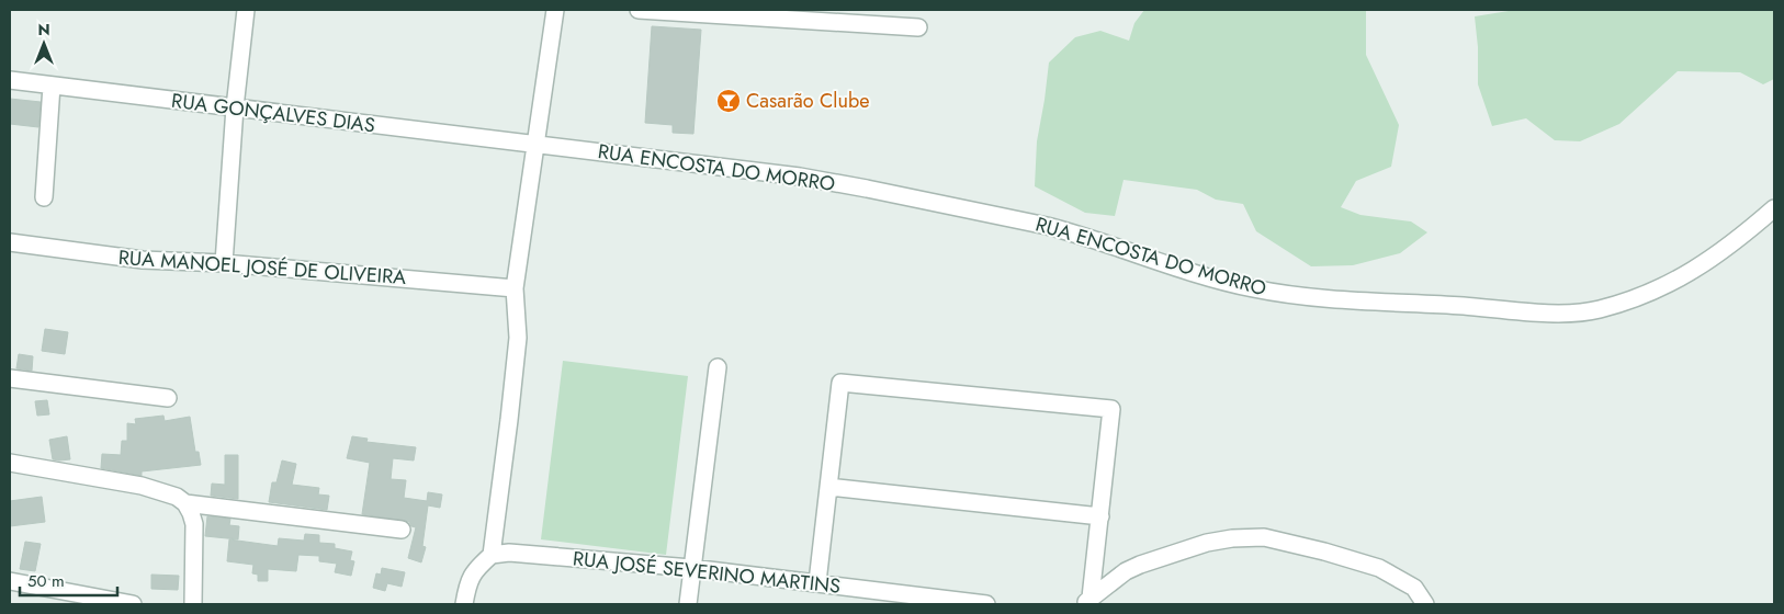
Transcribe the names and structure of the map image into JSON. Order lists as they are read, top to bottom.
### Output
{
  "streets": {
    "street": [
      "RUA GONÇALVES DIAS",
      "RUA ENCOSTA DO MORRO",
      "RUA MANOEL JOSÉ DE OLIVEIRA",
      "RUA JOSÉ SEVERINO MARTINS"
    ]
  },
  "crossings": [
    ["RUA GONÇALVES DIAS", "RUA ENCOSTA DO MORRO"]
  ],
  "places": {
    "bar": ["Casarão Clube"]
  },
  "scale_bar": "50 m",
  "north": "top"
}
